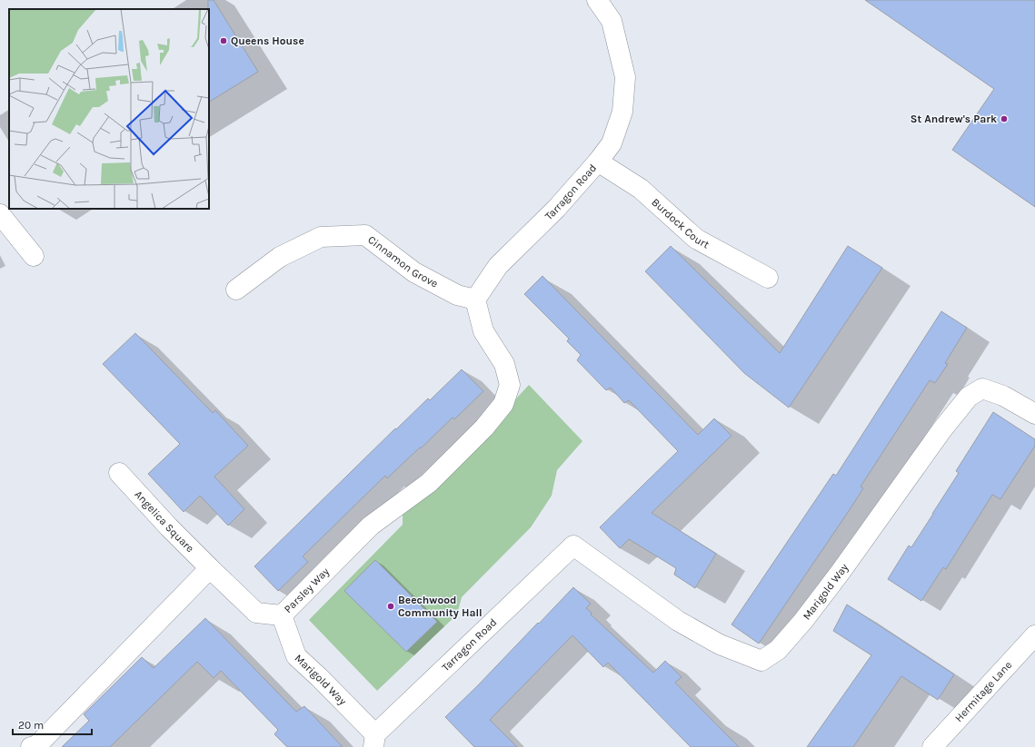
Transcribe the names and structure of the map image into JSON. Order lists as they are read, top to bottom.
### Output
{
  "streets": {
    "street": [
      "Tarragon Road",
      "Burdock Court",
      "Cinnamon Grove",
      "Angelica Square",
      "Parsley Way",
      "Marigold Way",
      "Hermitage Lane"
    ]
  },
  "crossings": [
    ["Tarragon Road", "Burdock Court"],
    ["Tarragon Road", "Cinnamon Grove"],
    ["Tarragon Road", "Parsley Way"],
    ["Tarragon Road", "Marigold Way"],
    ["Cinnamon Grove", "Parsley Way"],
    ["Angelica Square", "Parsley Way"],
    ["Parsley Way", "Marigold Way"]
  ],
  "places": ["Queens House", "St Andrew's Park", "Beechwood Community Hall"],
  "scale_bar": "20 m"
}
